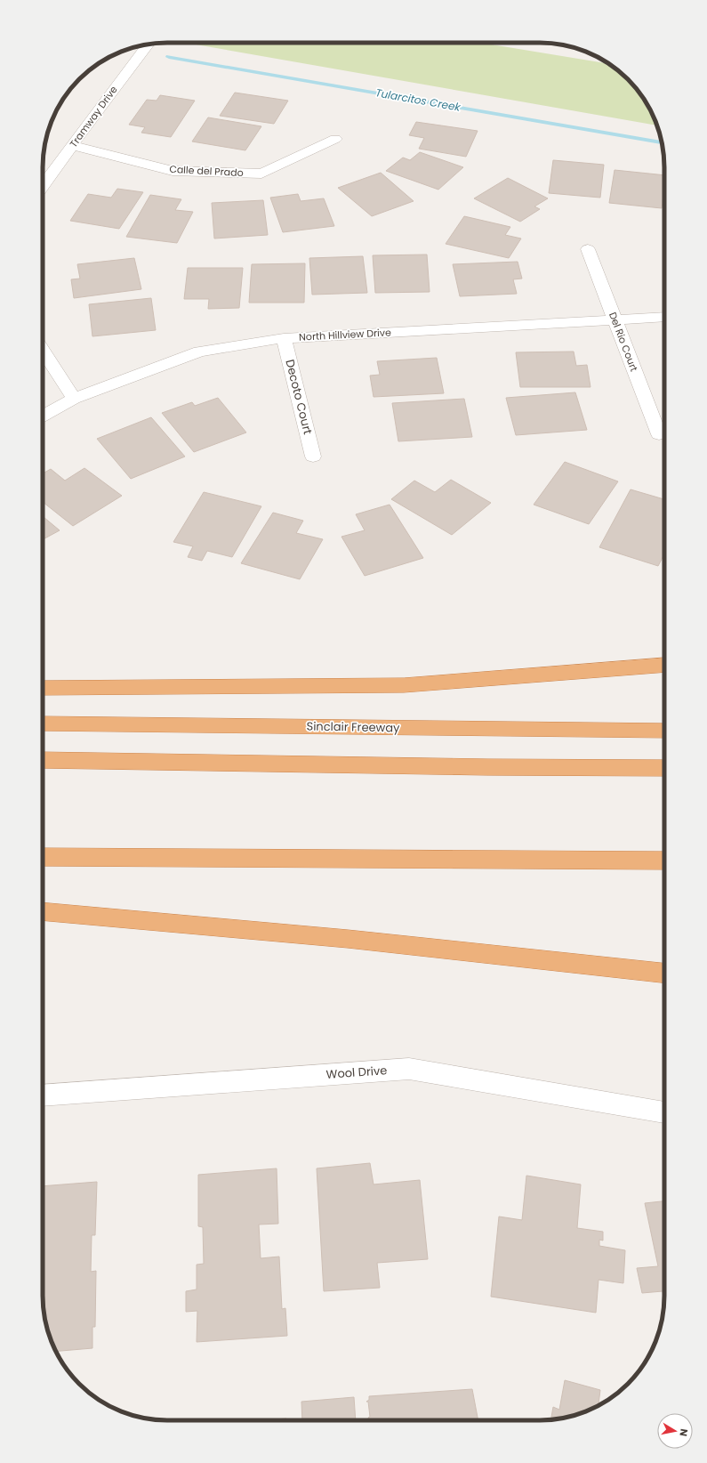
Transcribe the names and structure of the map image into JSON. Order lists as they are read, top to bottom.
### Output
{
  "streets": {
    "highway": ["Sinclair Freeway"],
    "street": [
      "Tramway Drive",
      "Calle del Prado",
      "North Hillview Drive",
      "Del Rio Court",
      "Decoto Court",
      "Wool Drive"
    ]
  },
  "crossings": [
    ["Tramway Drive", "Calle del Prado"],
    ["North Hillview Drive", "Del Rio Court"],
    ["North Hillview Drive", "Decoto Court"]
  ],
  "water": ["Tularcitos Creek"],
  "north": "right"
}
